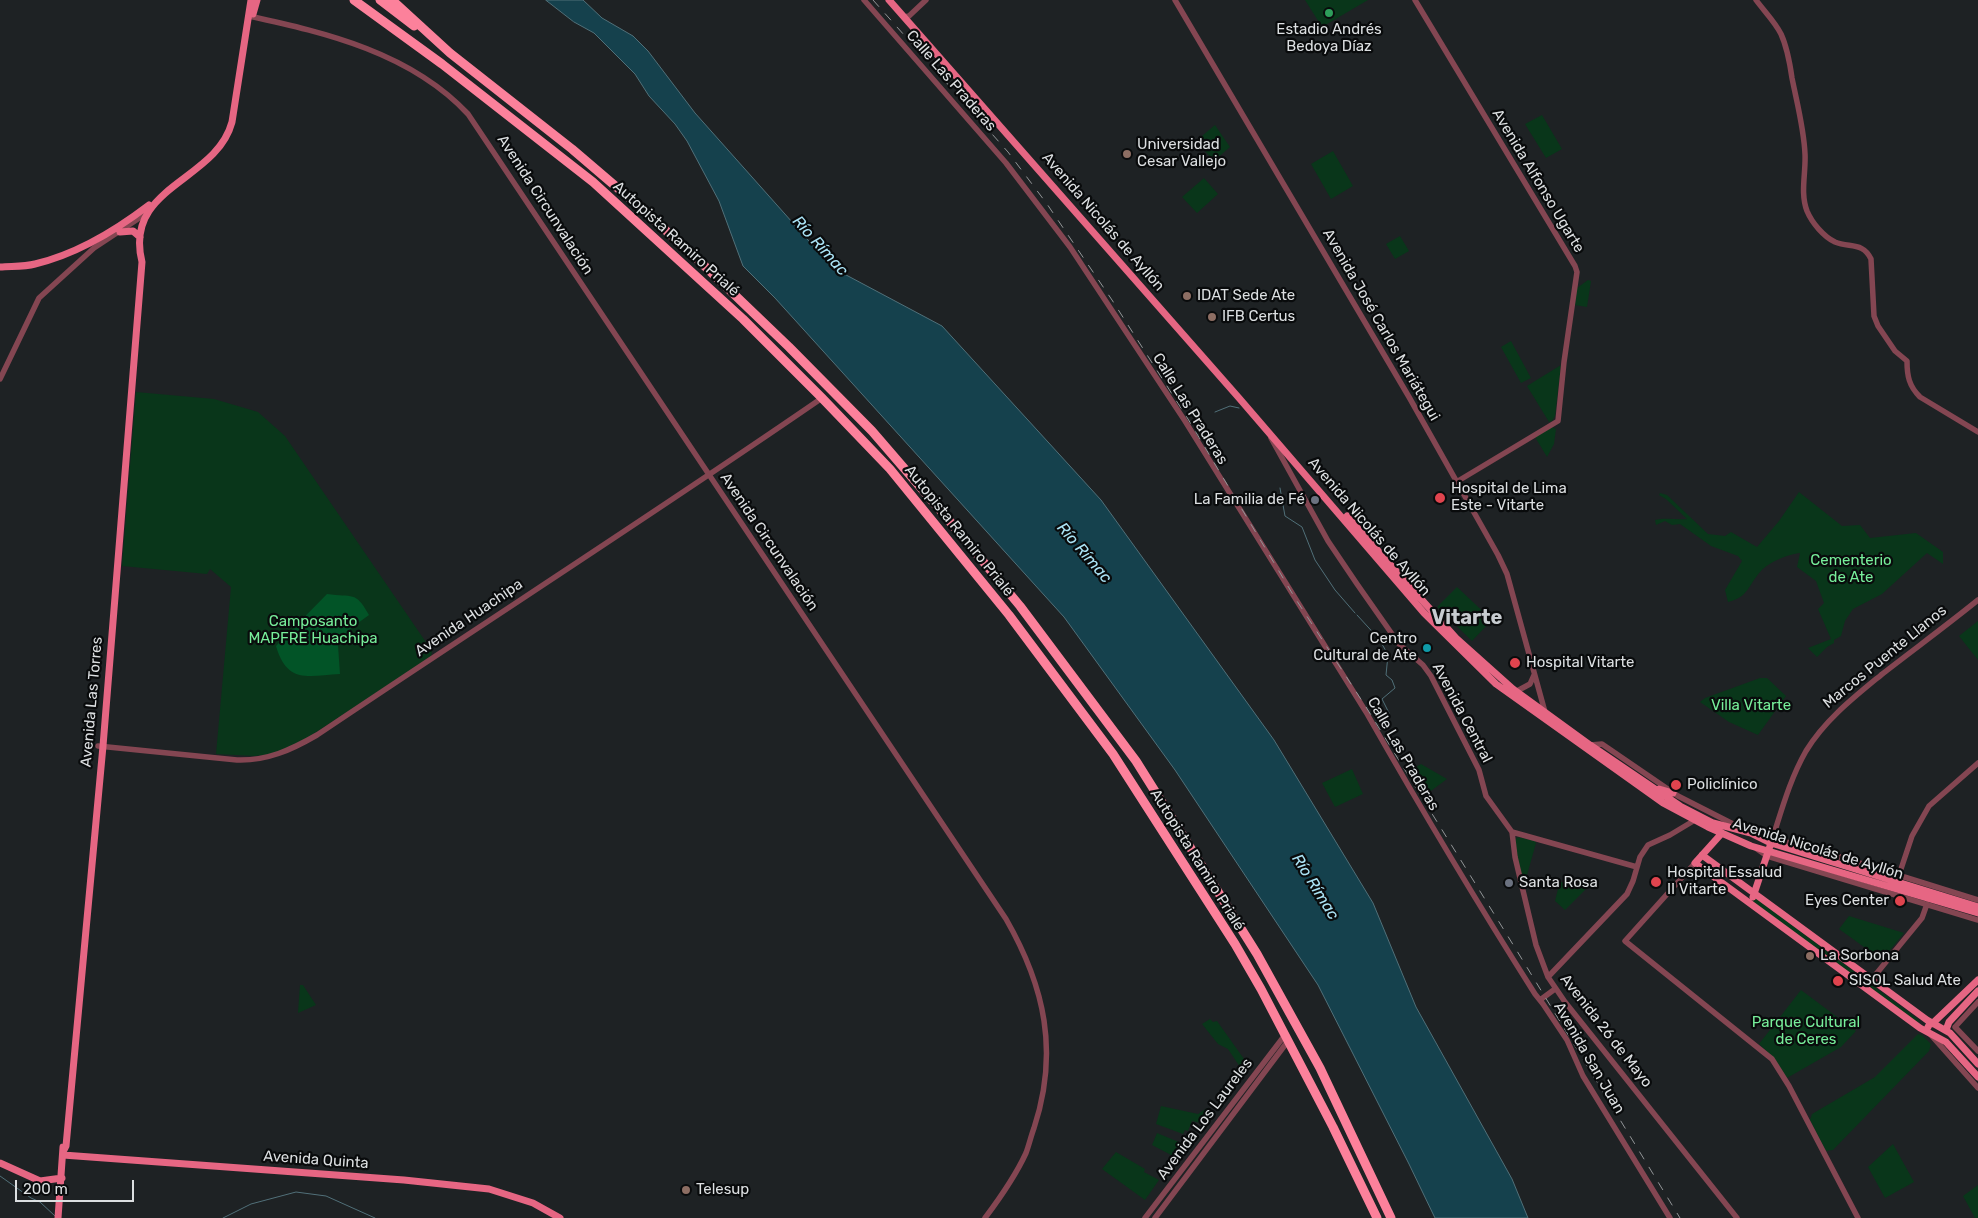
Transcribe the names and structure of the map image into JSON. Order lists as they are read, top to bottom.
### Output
{
  "streets": {
    "highway": ["Autopista Ramiro Prialé"],
    "main road": ["Avenida Nicolás de Ayllón", "Avenida Las Torres", "Avenida Quinta"],
    "street": [
      "Calle Las Praderas",
      "Avenida Alfonso Ugarte",
      "Avenida Circunvalación",
      "Avenida José Carlos Mariátegui",
      "Avenida Huachipa",
      "Marcos Puente Llanos",
      "Avenida Central",
      "Avenida 26 de Mayo",
      "Avenida San Juan",
      "Avenida Los Laureles"
    ]
  },
  "crossings": [
    ["Calle Las Praderas", "Avenida San Juan"],
    ["Avenida Alfonso Ugarte", "Avenida José Carlos Mariátegui"],
    ["Avenida Circunvalación", "Avenida Huachipa"],
    ["Avenida Circunvalación", "Avenida Las Torres"],
    ["Avenida Nicolás de Ayllón", "Avenida José Carlos Mariátegui"],
    ["Avenida Nicolás de Ayllón", "Marcos Puente Llanos"],
    ["Avenida Nicolás de Ayllón", "Avenida Central"],
    ["Autopista Ramiro Prialé", "Avenida Huachipa"],
    ["Autopista Ramiro Prialé", "Avenida Los Laureles"],
    ["Avenida Huachipa", "Avenida Las Torres"],
    ["Avenida Las Torres", "Avenida Quinta"],
    ["Avenida Central", "Avenida 26 de Mayo"]
  ],
  "districts": ["Vitarte"],
  "water": ["Río Rímac"],
  "parks": [
    "Cementerio de Ate",
    "Camposanto MAPFRE Huachipa",
    "Villa Vitarte",
    "Parque Cultural de Ceres"
  ],
  "places": [
    "Estadio Andrés Bedoya Díaz",
    "Universidad Cesar Vallejo",
    "IDAT Sede Ate",
    "IFB Certus",
    "Hospital de Lima Este - Vitarte",
    "La Familia de Fé",
    "Centro Cultural de Ate",
    "Hospital Vitarte",
    "Policlínico",
    "Hospital Essalud II Vitarte",
    "Santa Rosa",
    "Eyes Center",
    "La Sorbona",
    "SISOL Salud Ate",
    "Telesup"
  ],
  "scale_bar": "200 m"
}
